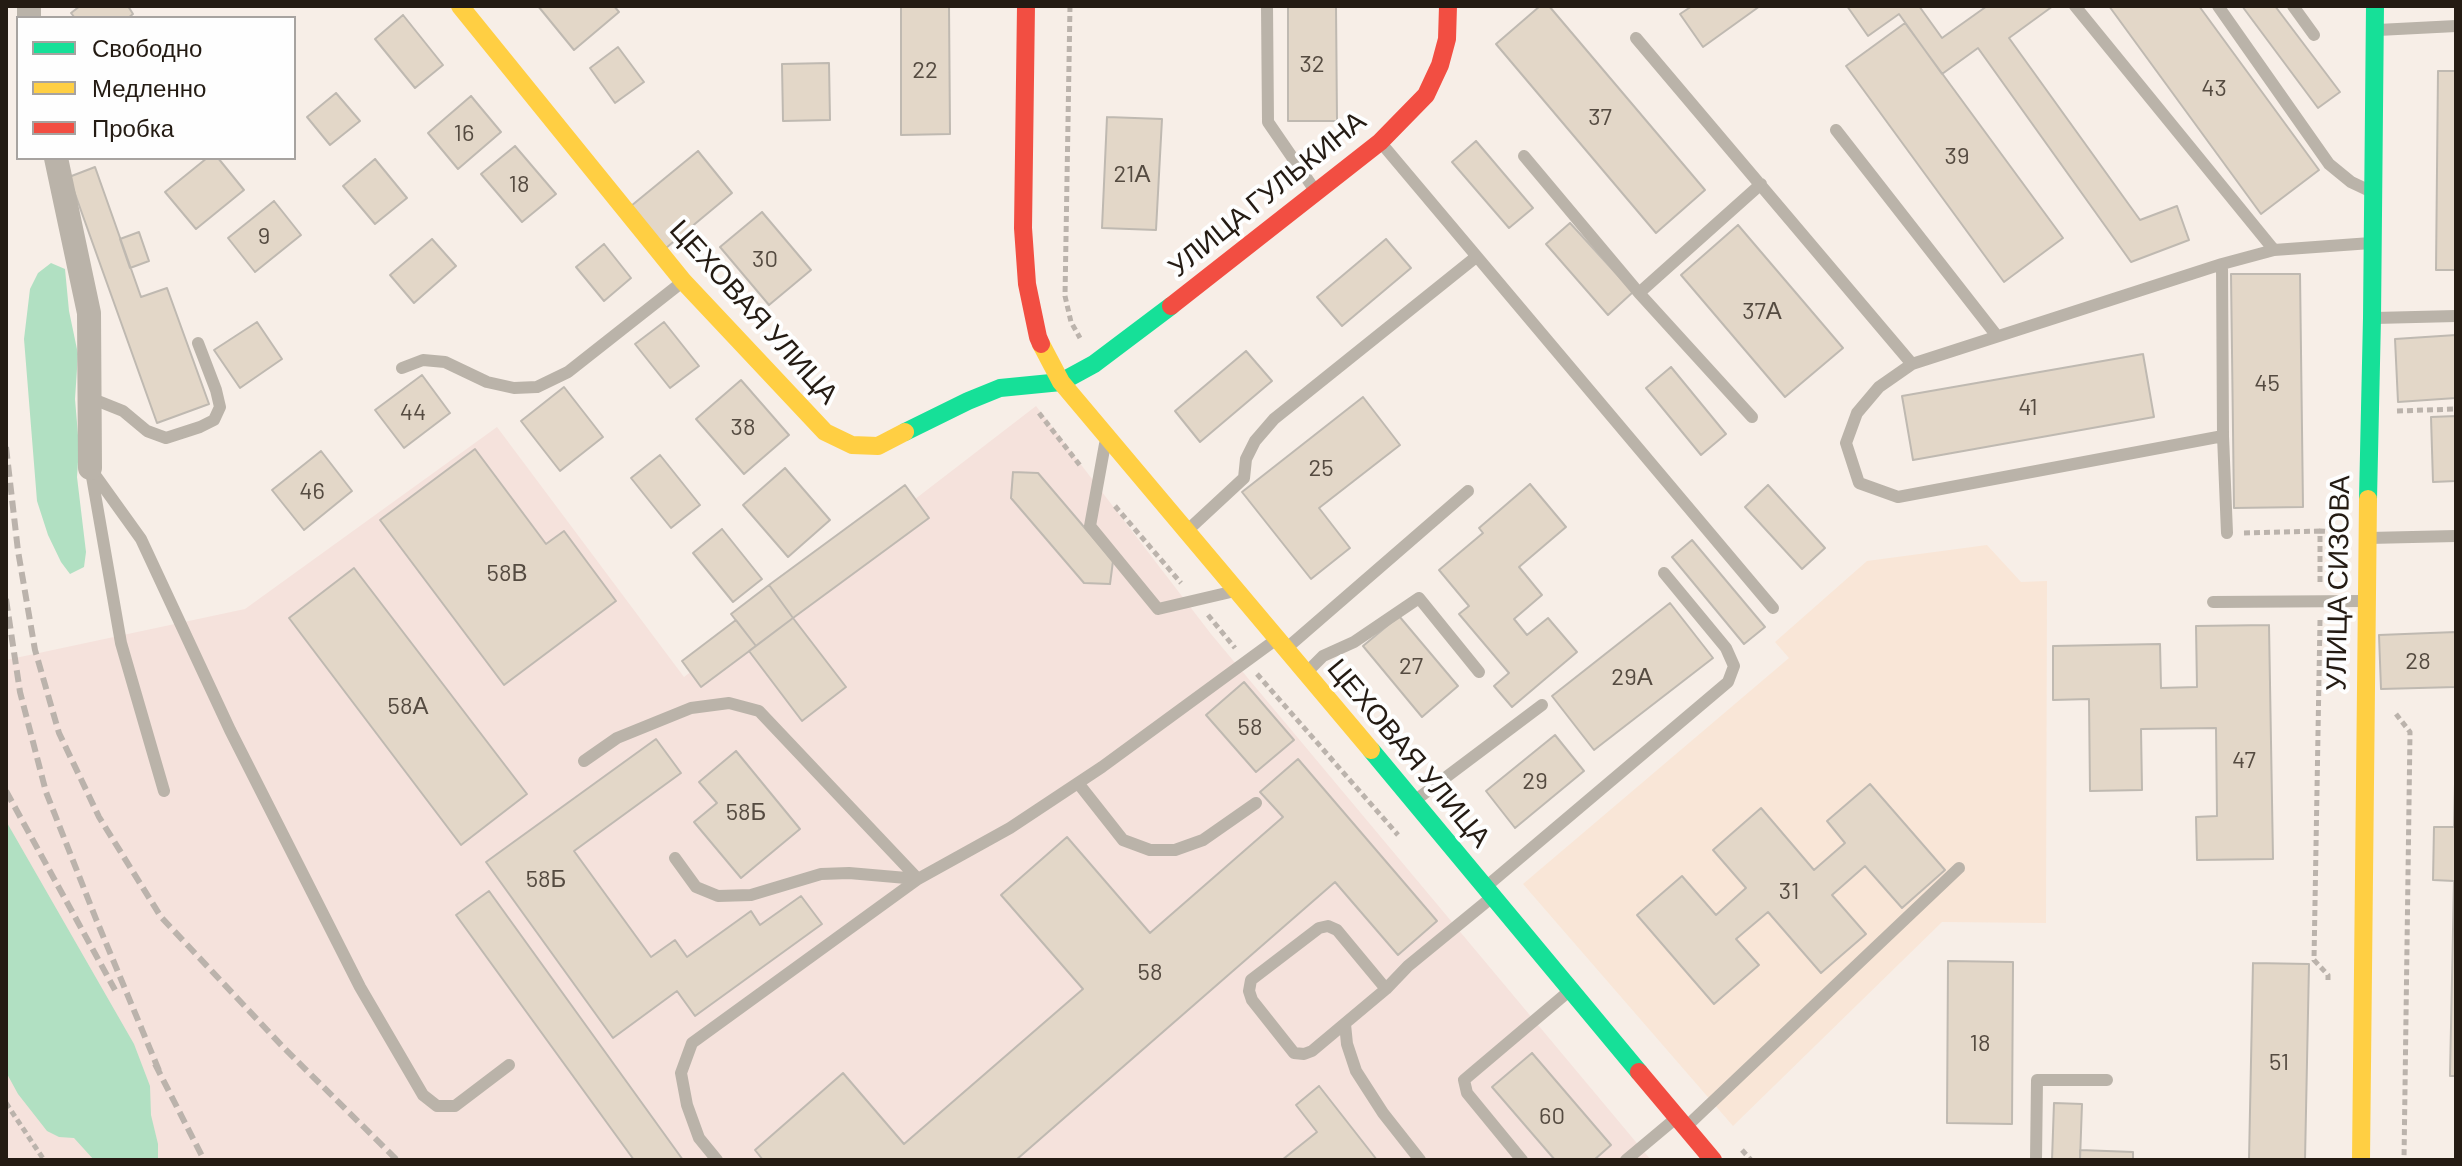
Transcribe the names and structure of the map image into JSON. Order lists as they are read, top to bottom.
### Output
{
  "streets": {
    "main road": ["УЛИЦА ГУЛЬКИНА", "ЦЕХОВАЯ УЛИЦА", "УЛИЦА СИЗОВА"]
  },
  "crossings": [
    ["УЛИЦА ГУЛЬКИНА", "ЦЕХОВАЯ УЛИЦА"]
  ],
  "house_numbers": [
    "32",
    "22",
    "43",
    "37",
    "16",
    "39",
    "21А",
    "18",
    "9",
    "30",
    "37А",
    "45",
    "41",
    "44",
    "38",
    "25",
    "46",
    "58В",
    "28",
    "27",
    "29А",
    "58А",
    "58",
    "47",
    "29",
    "58Б",
    "58Б",
    "31",
    "58",
    "18",
    "51",
    "60"
  ],
  "legend": ["Свободно", "Медленно", "Пробка"]
}
